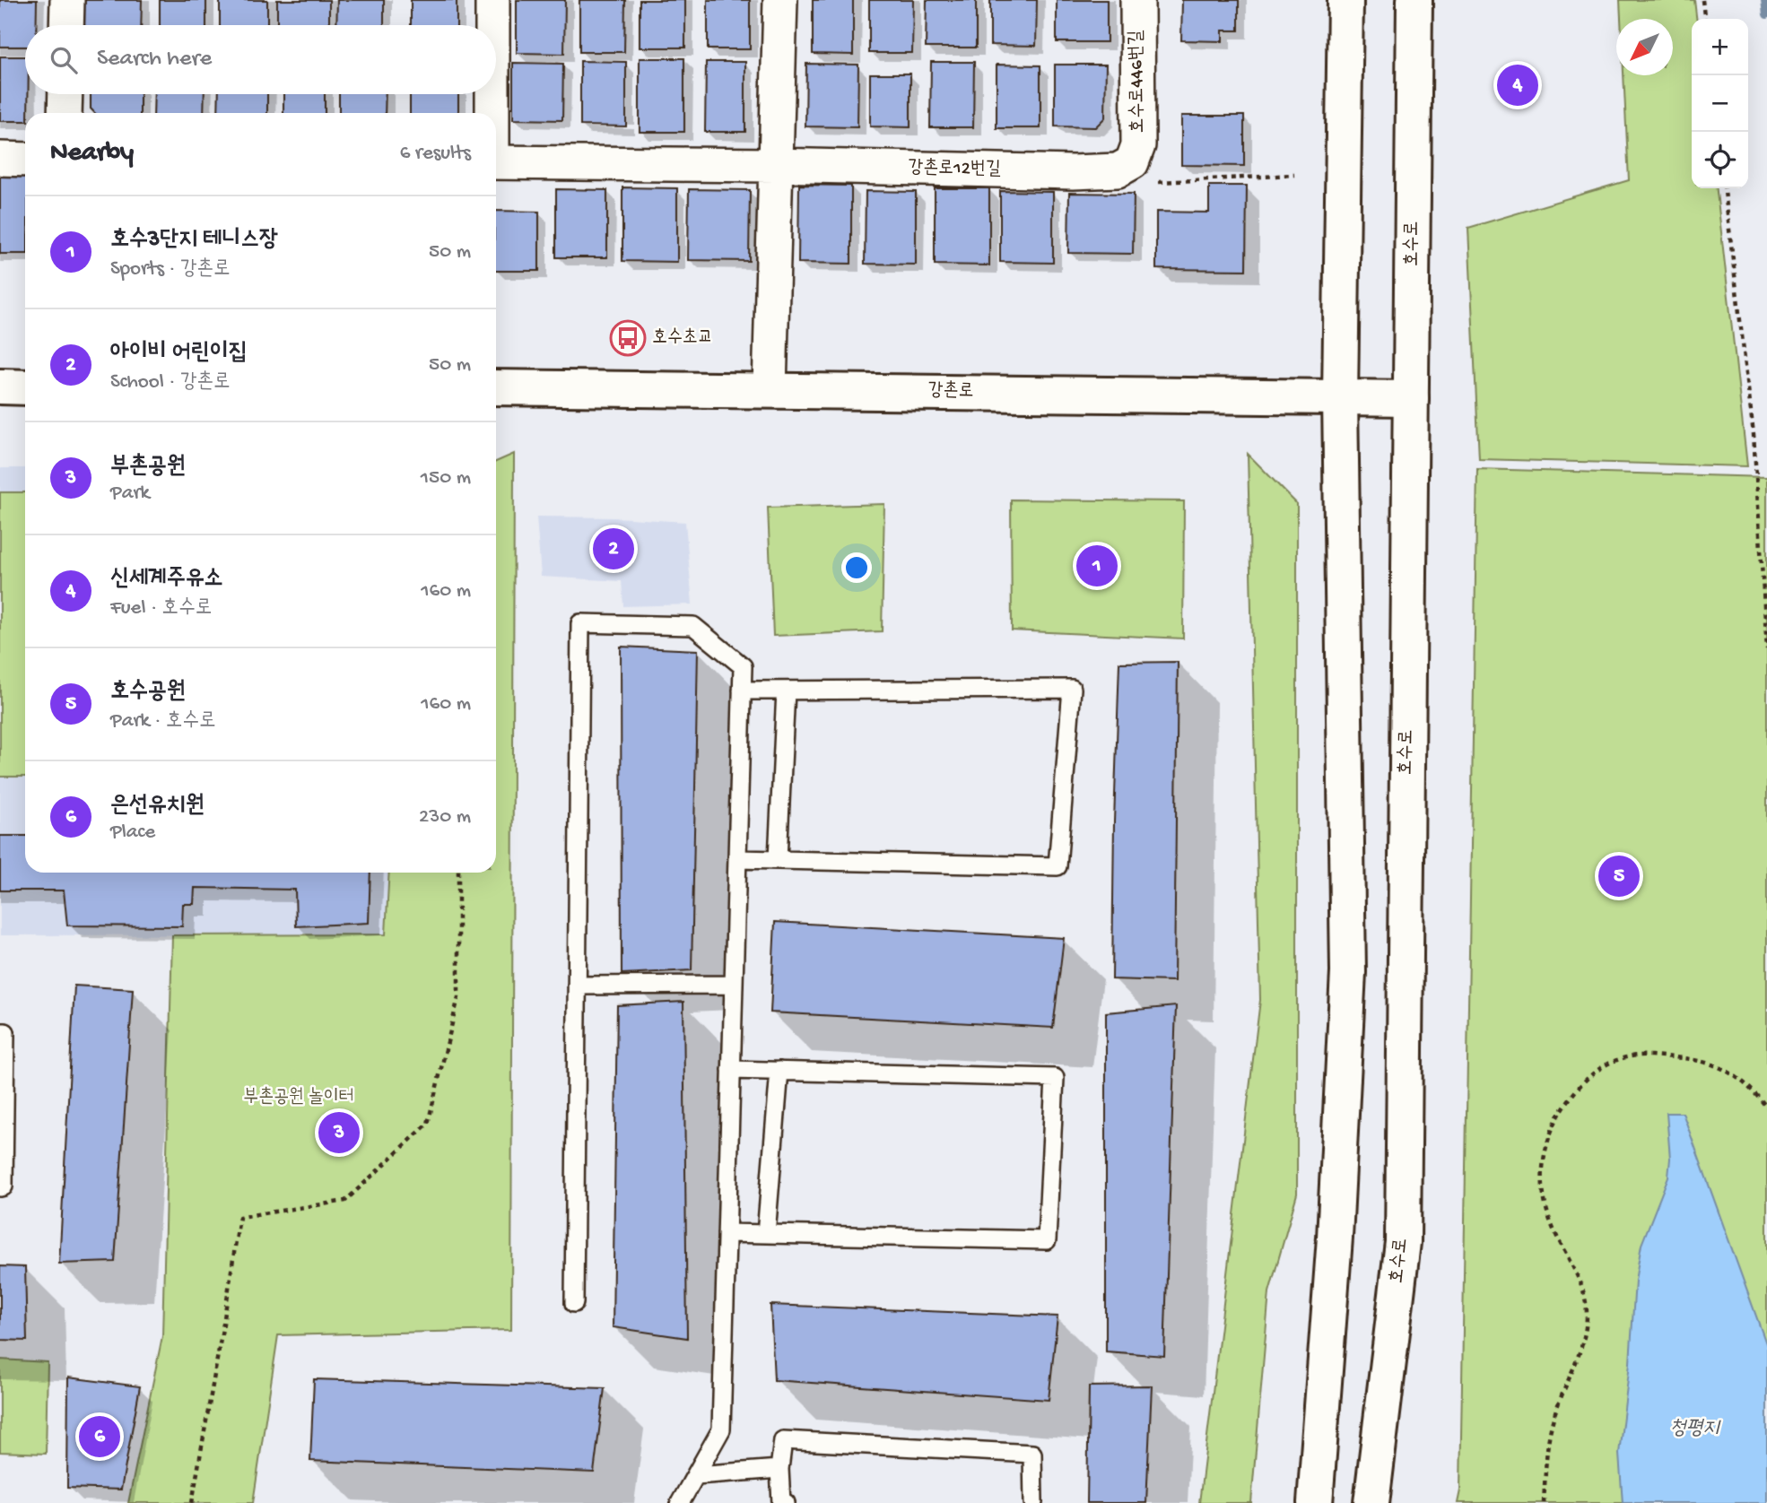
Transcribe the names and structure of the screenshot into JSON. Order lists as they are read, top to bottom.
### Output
{
  "streets": {
    "main road": ["호수로", "강촌로"],
    "street": ["호수로446번길", "강촌로12번길"]
  },
  "crossings": [
    ["호수로446번길", "강촌로12번길"],
    ["호수로", "강촌로"]
  ],
  "water": ["청평지"],
  "parks": ["부촌공원 놀이터"],
  "places": {
    "bus stop": ["호수초교"]
  },
  "north": "bottom left",
  "page": {
    "map_buttons": ["+", "−"],
    "search": "Search here",
    "pins": [
      "4",
      "2",
      "1",
      "5",
      "3",
      "6"
    ],
    "heading": ["Nearby", "6 results"],
    "list": [
      {
        "mark": "1",
        "name": "호수3단지 테니스장",
        "note": "Sports · 강촌로",
        "value": "50 m"
      },
      {
        "mark": "2",
        "name": "아이비 어린이집",
        "note": "School · 강촌로",
        "value": "50 m"
      },
      {
        "mark": "3",
        "name": "부촌공원",
        "note": "Park",
        "value": "150 m"
      },
      {
        "mark": "4",
        "name": "신세계주유소",
        "note": "Fuel · 호수로",
        "value": "160 m"
      },
      {
        "mark": "5",
        "name": "호수공원",
        "note": "Park · 호수로",
        "value": "160 m"
      },
      {
        "mark": "6",
        "name": "은선유치원",
        "note": "Place",
        "value": "230 m"
      }
    ]
  }
}
